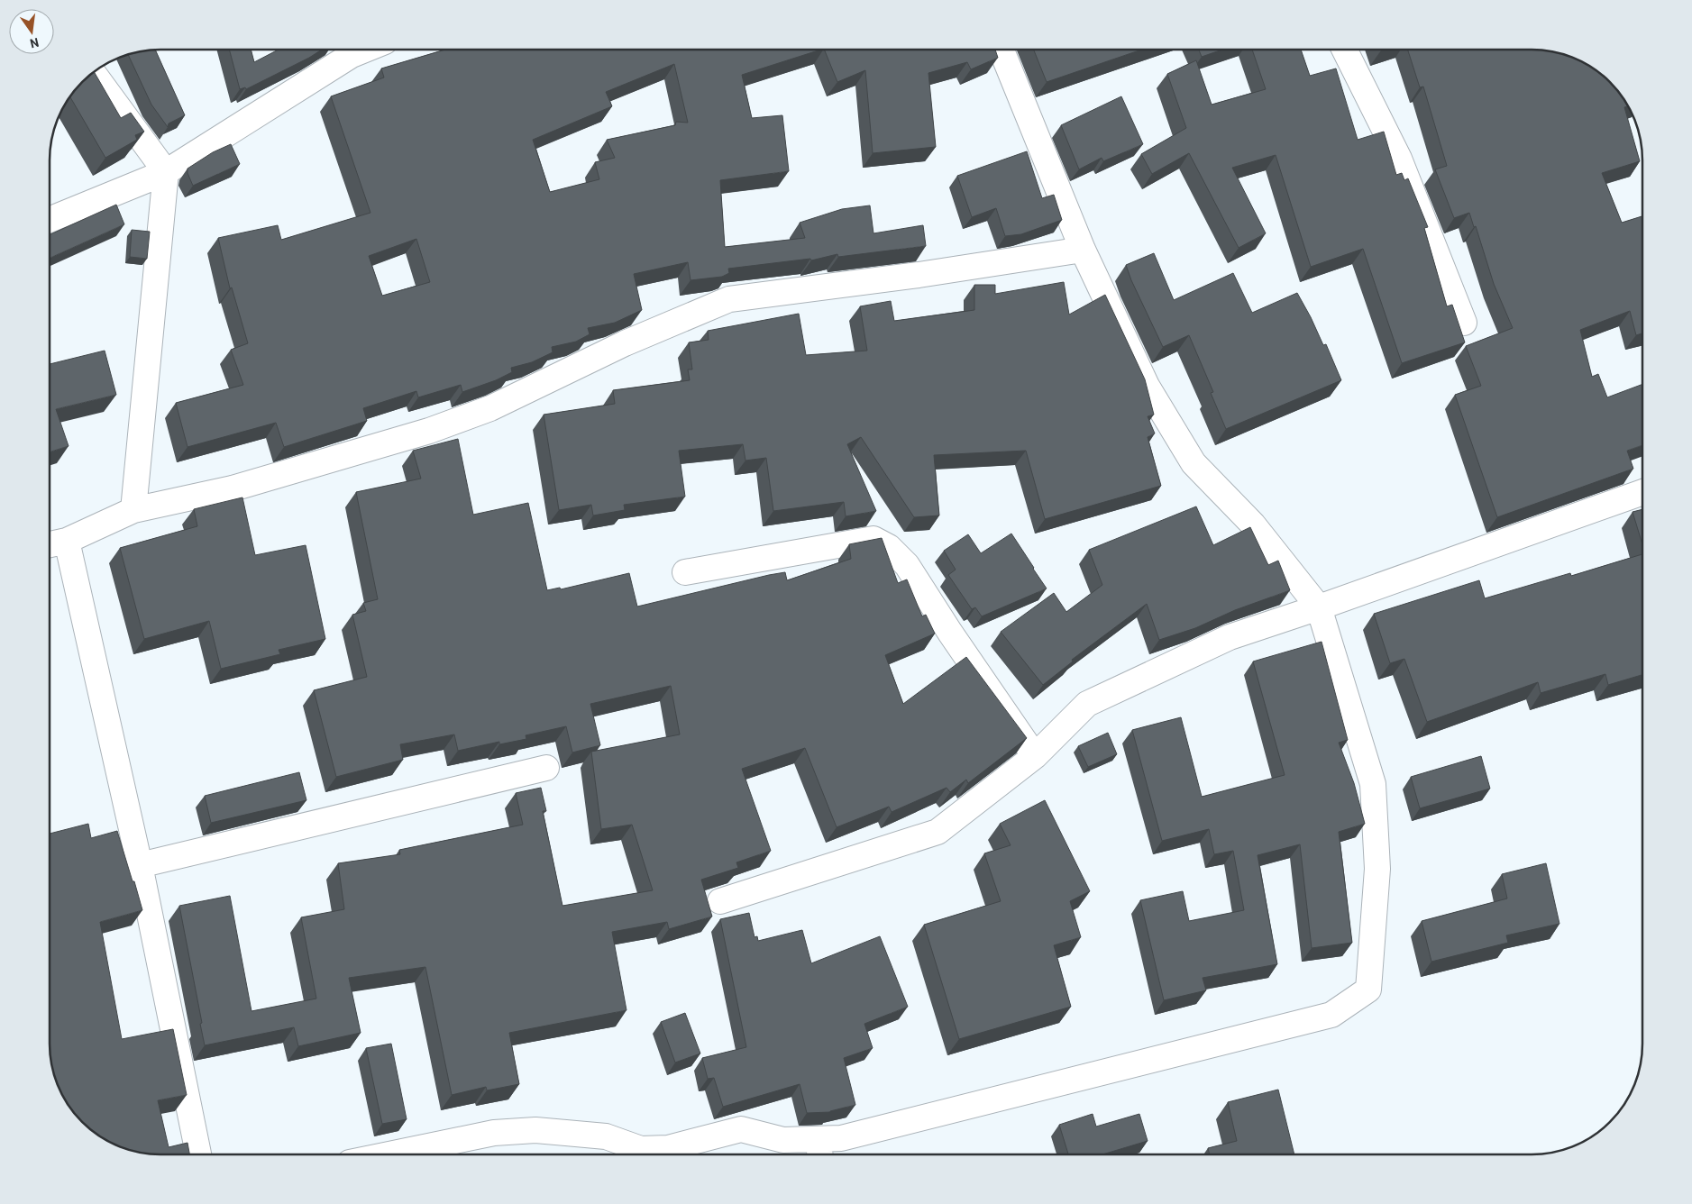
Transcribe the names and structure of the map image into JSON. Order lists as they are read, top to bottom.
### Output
{
  "north": "bottom"
}
